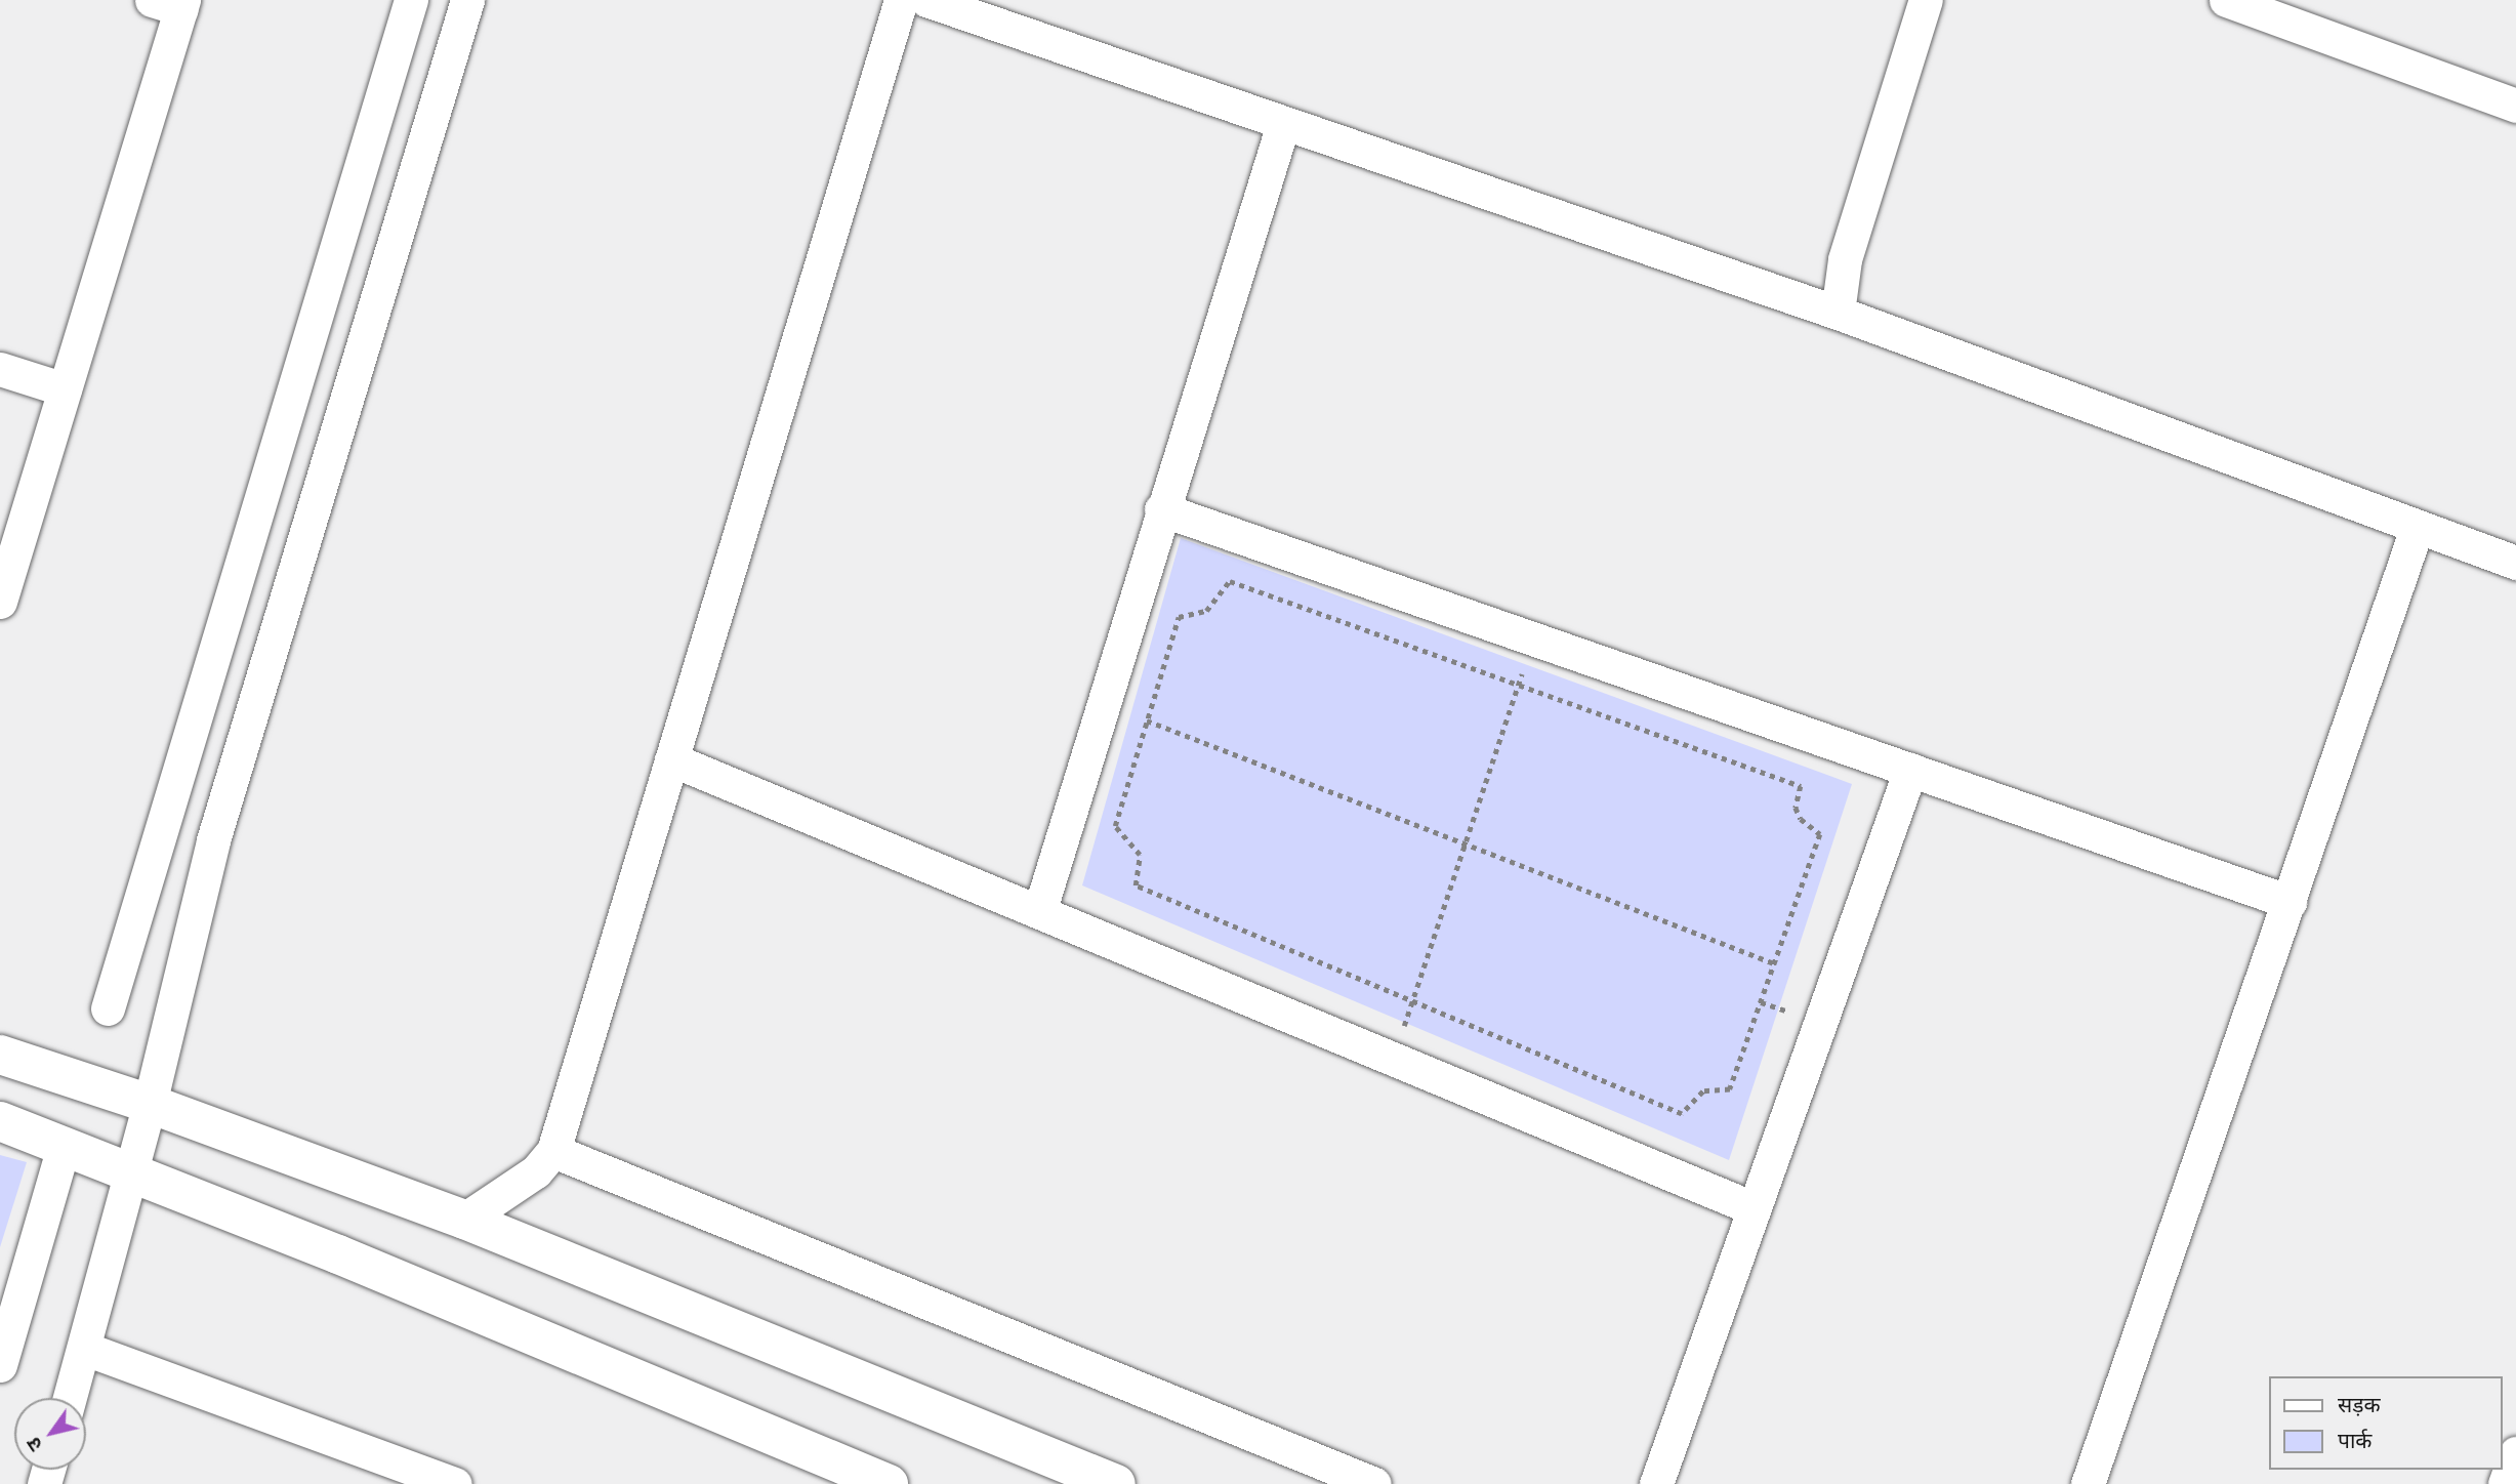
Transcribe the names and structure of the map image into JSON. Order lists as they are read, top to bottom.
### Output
{
  "legend": ["सड़क", "पार्क"],
  "north": "bottom left"
}
